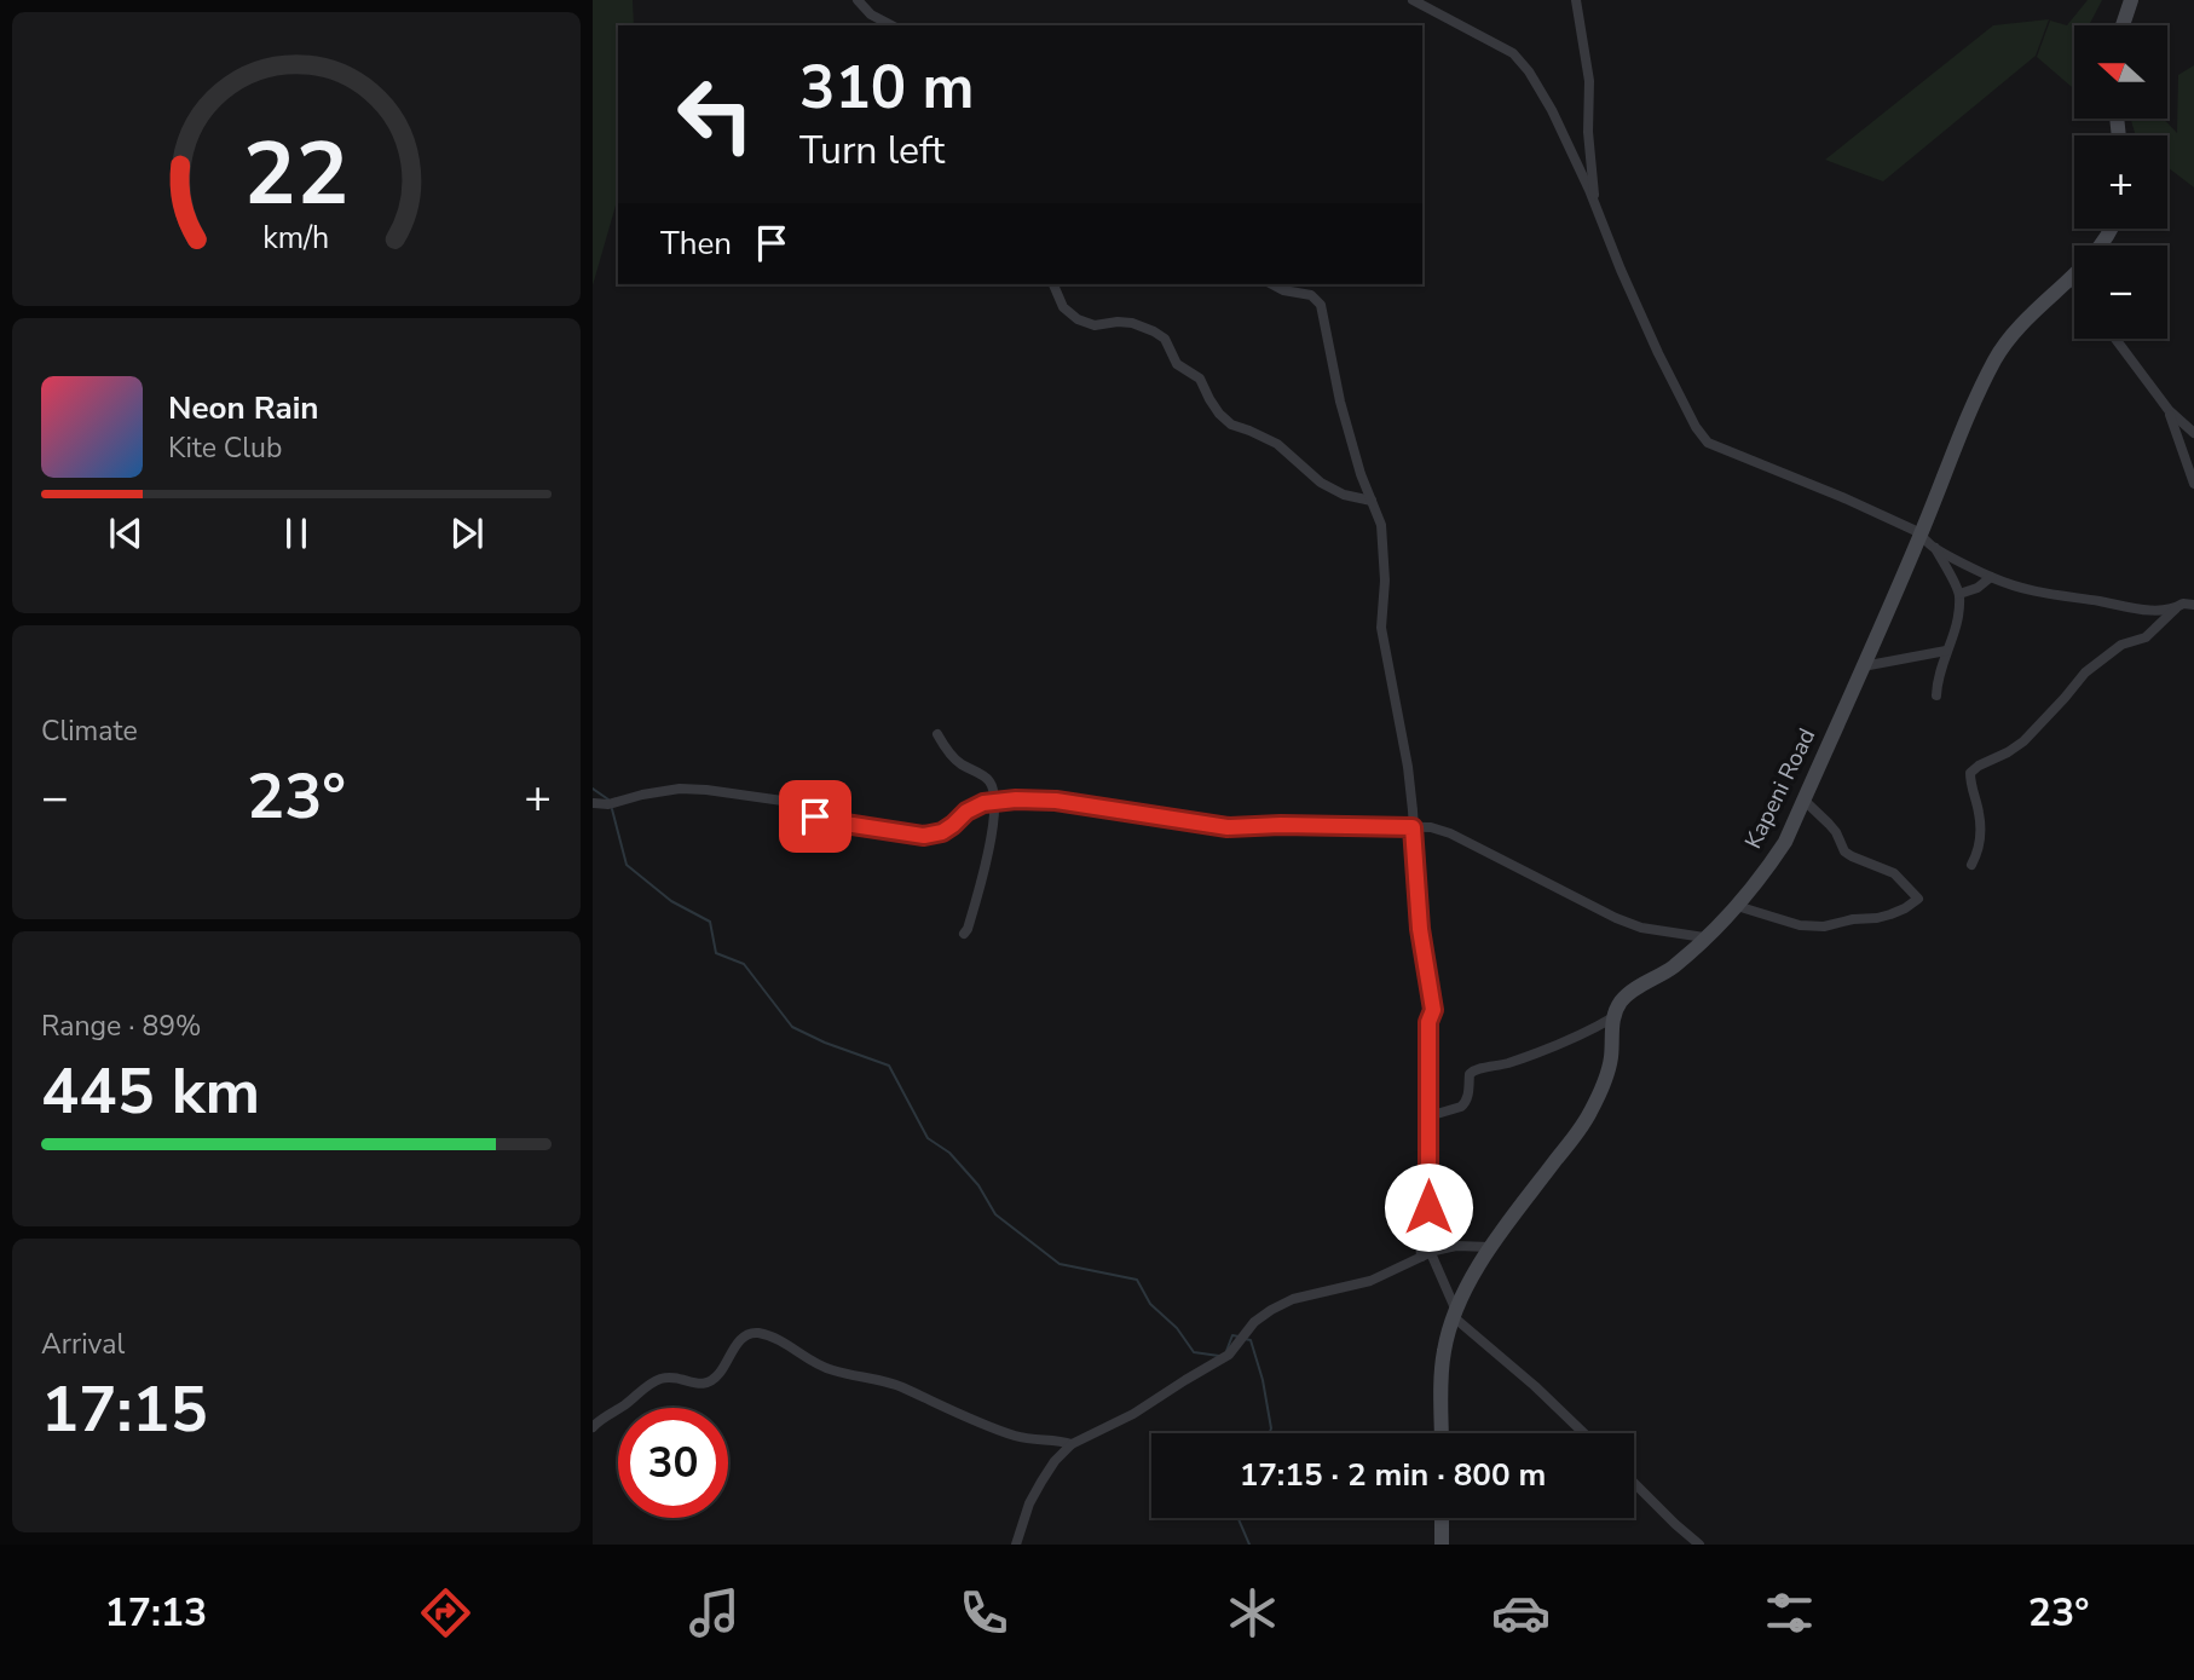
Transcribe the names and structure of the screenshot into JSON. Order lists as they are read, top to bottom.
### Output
{
  "streets": {
    "main road": ["Kapeni Road"]
  },
  "north": "left",
  "page": {
    "map_buttons": ["+", "−"],
    "turn": ["310 m", "Turn left"],
    "then": "Then",
    "song": ["Neon Rain", "Kite Club"],
    "tile": [
      "Climate",
      ["Range · 89%", "445 km"],
      ["Arrival", "17:15"]
    ],
    "heat": ["−", "23°", "+"],
    "limit": "30",
    "trip": "17:15 · 2 min · 800 m",
    "tabs": ["17:13", "23°"],
    "gauge": ["22", "km/h"]
  }
}
